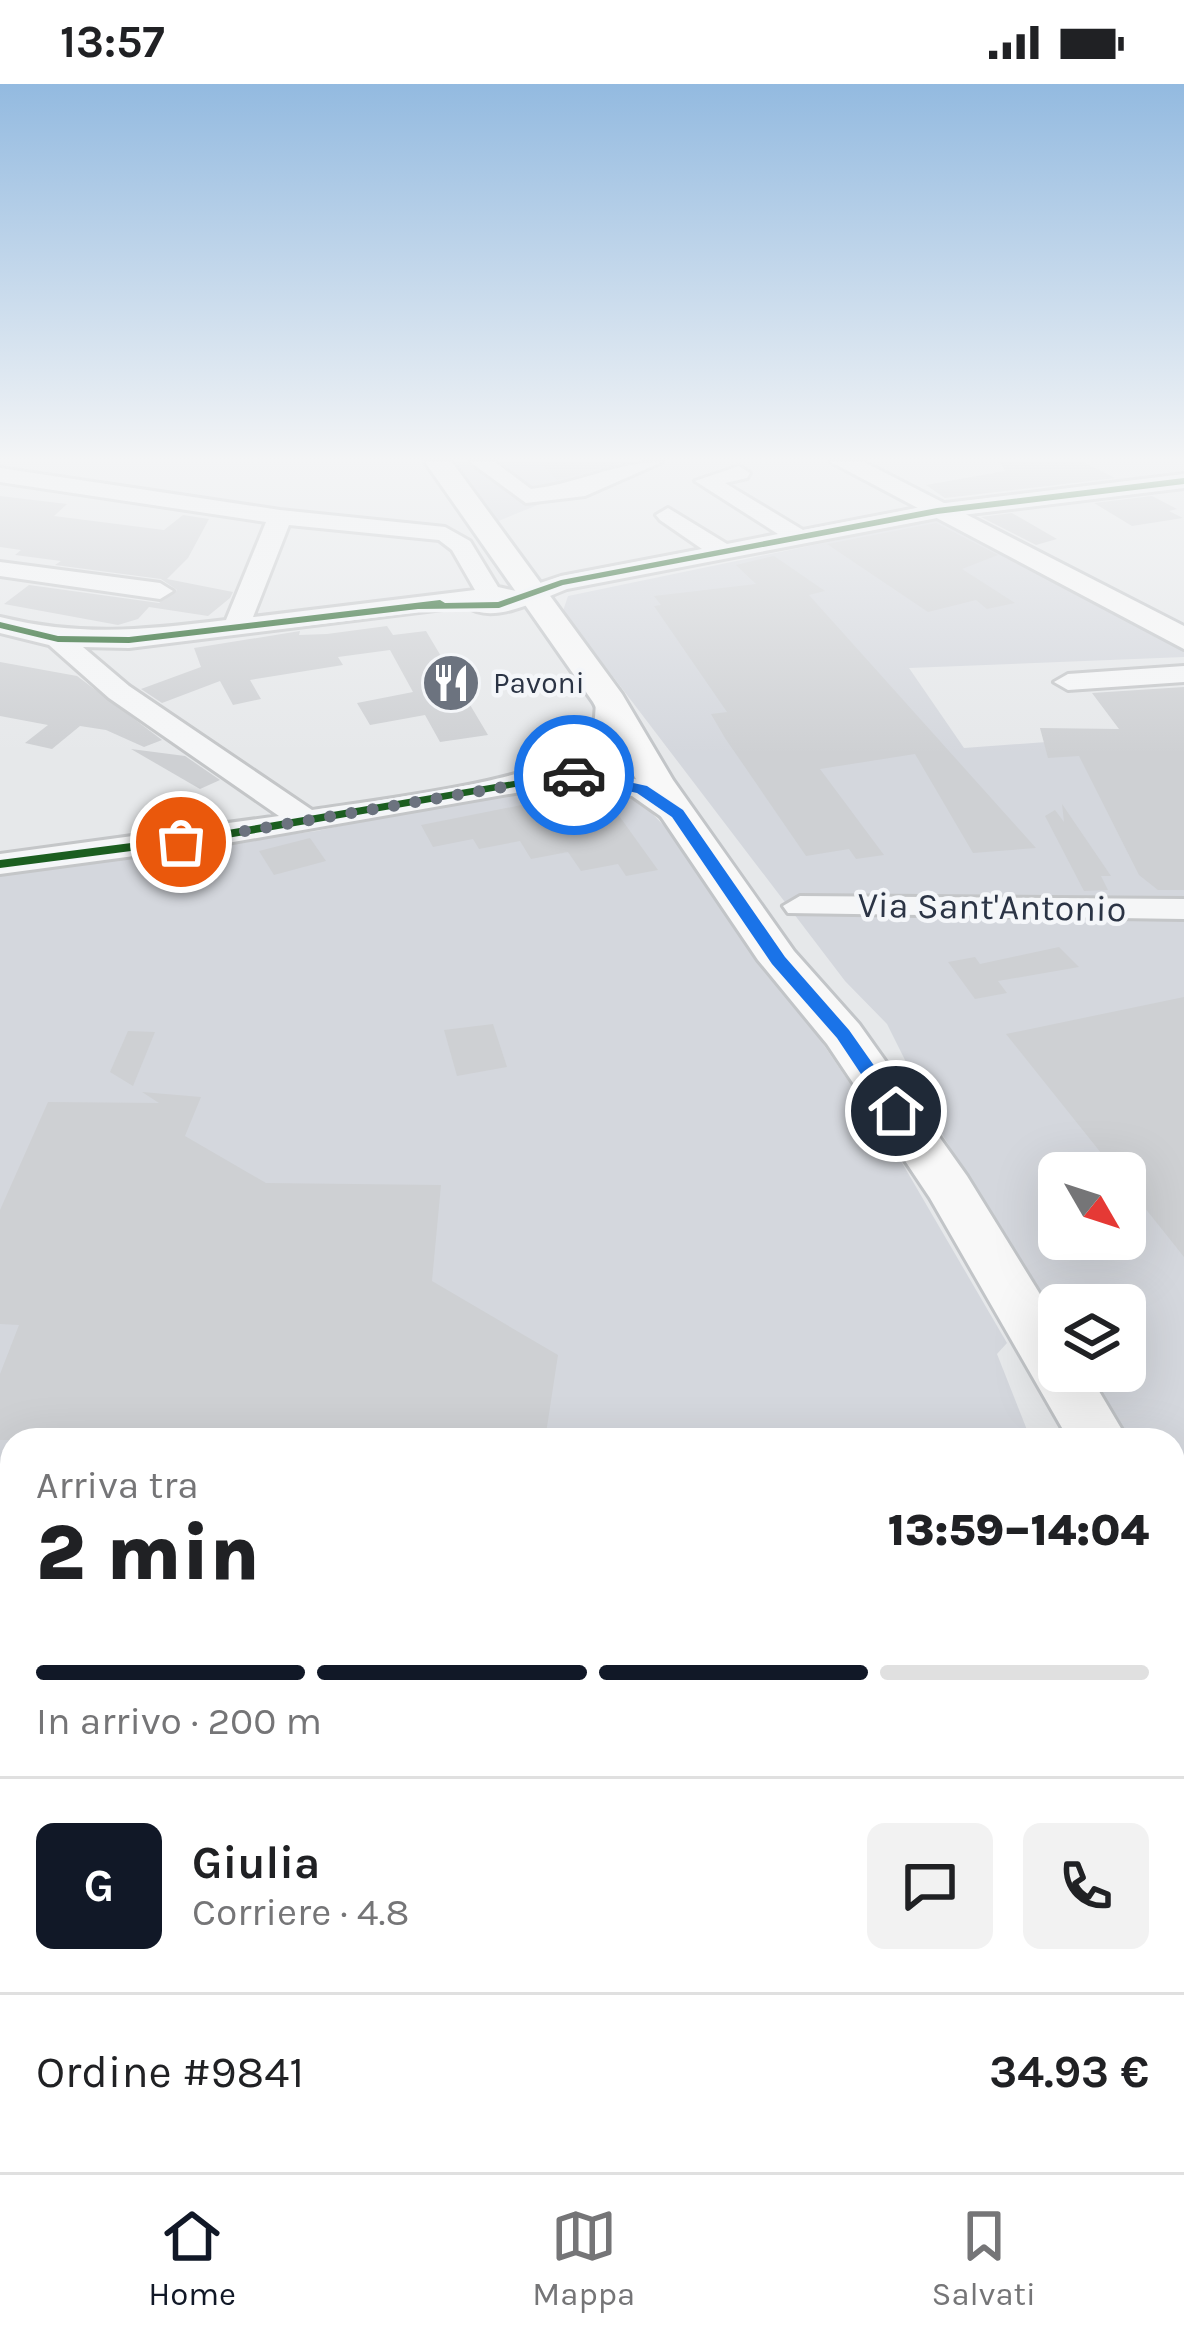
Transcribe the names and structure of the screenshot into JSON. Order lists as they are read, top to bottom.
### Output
{
  "streets": {
    "street": ["Via Sant'Antonio"]
  },
  "places": {
    "restaurant": ["Pavoni"]
  },
  "north": "bottom right",
  "page": {
    "status": "13:57",
    "heading": ["2 min", "Arriva tra", "13:59–14:04"],
    "panel": [
      "Giulia",
      "Corriere · 4.8",
      "Ordine #9841",
      "34.93 €"
    ],
    "bar": "In arrivo · 200 m",
    "round": "G",
    "tabs": ["Home", "Mappa", "Salvati"]
  }
}
